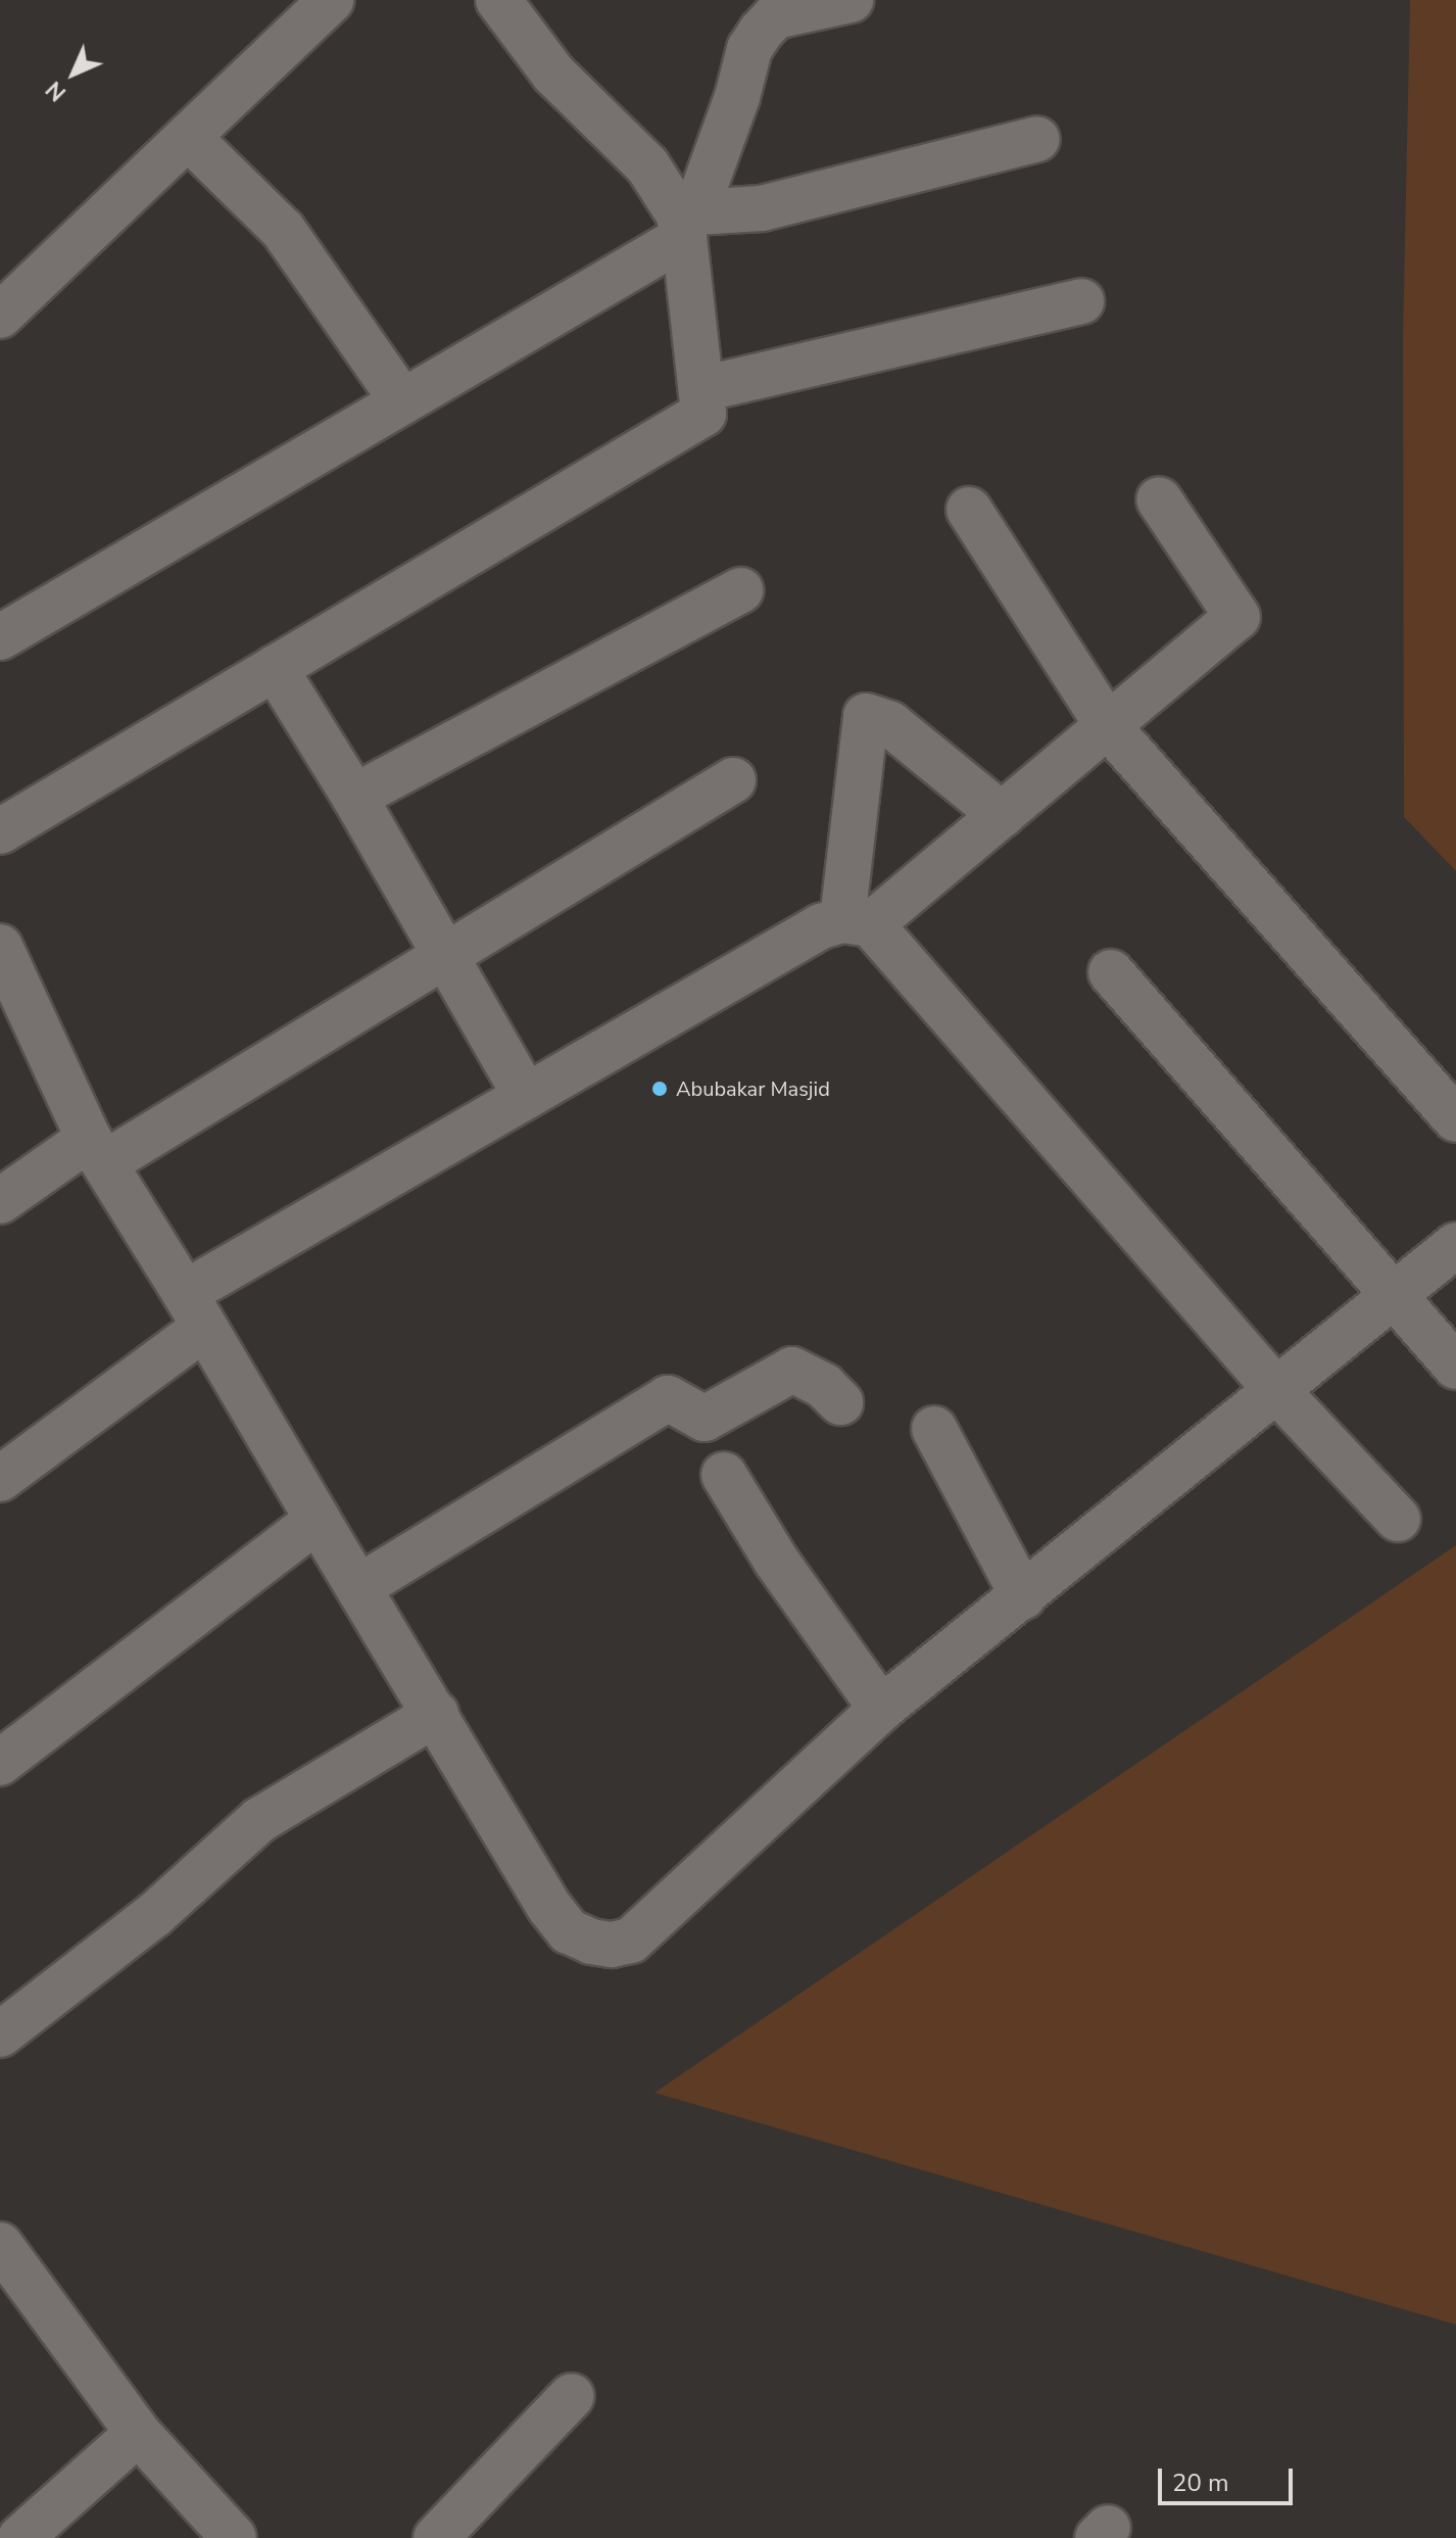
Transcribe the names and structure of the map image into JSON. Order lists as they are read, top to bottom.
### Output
{
  "places": ["Abubakar Masjid"],
  "scale_bar": "20 m",
  "north": "bottom left"
}
